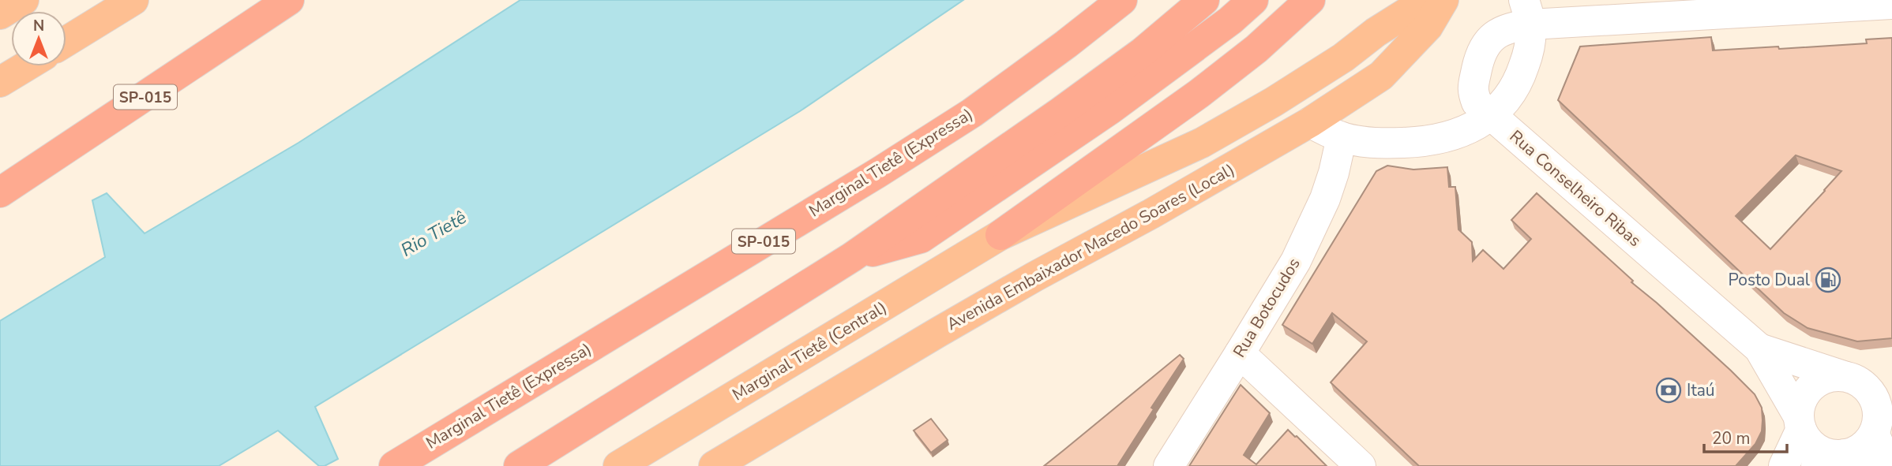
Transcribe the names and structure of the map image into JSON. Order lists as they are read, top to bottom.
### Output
{
  "streets": {
    "highway": [
      "SP-015",
      "Marginal Tietê (Expressa)",
      "Avenida Embaixador Macedo Soares (Local)",
      "Marginal Tietê (Central)"
    ],
    "street": ["Rua Conselheiro Ribas", "Rua Botocudos"]
  },
  "water": ["Rio Tietê"],
  "places": {
    "fuel station": ["Posto Dual"],
    "bank": ["Itaú"]
  },
  "scale_bar": "20 m",
  "north": "top"
}
